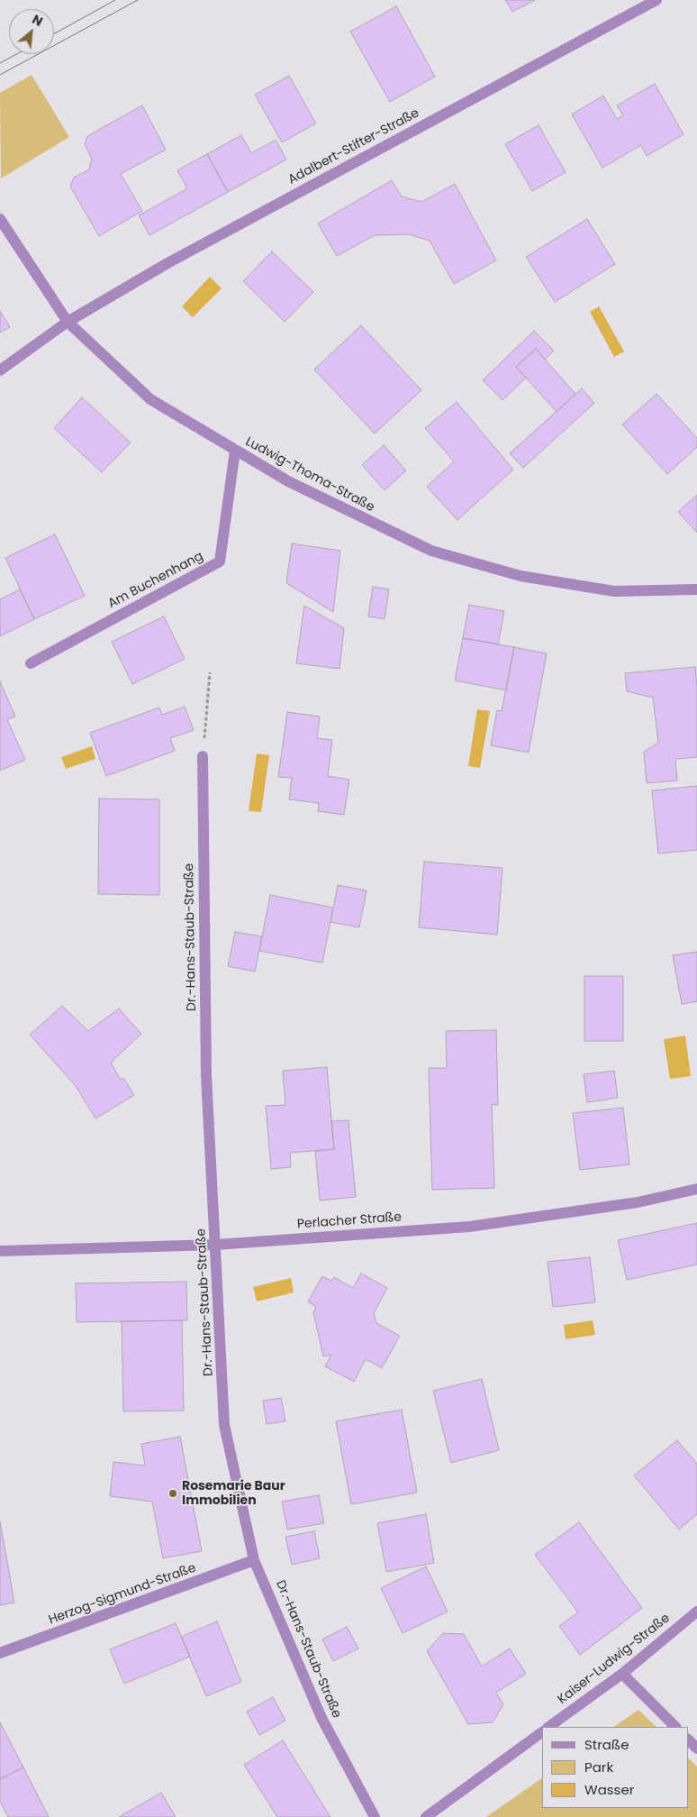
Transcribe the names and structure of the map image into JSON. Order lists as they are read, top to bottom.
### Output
{
  "streets": {
    "street": [
      "Adalbert-Stifter-Straße",
      "Ludwig-Thoma-Straße",
      "Am Buchenhang",
      "Dr.-Hans-Staub-Straße",
      "Perlacher Straße",
      "Herzog-Sigmund-Straße",
      "Kaiser-Ludwig-Straße"
    ]
  },
  "crossings": [
    ["Adalbert-Stifter-Straße", "Ludwig-Thoma-Straße"],
    ["Ludwig-Thoma-Straße", "Am Buchenhang"],
    ["Dr.-Hans-Staub-Straße", "Perlacher Straße"],
    ["Dr.-Hans-Staub-Straße", "Herzog-Sigmund-Straße"]
  ],
  "places": ["Rosemarie Baur Immobilien"],
  "legend": ["Straße", "Park", "Wasser"],
  "north": "top right"
}
